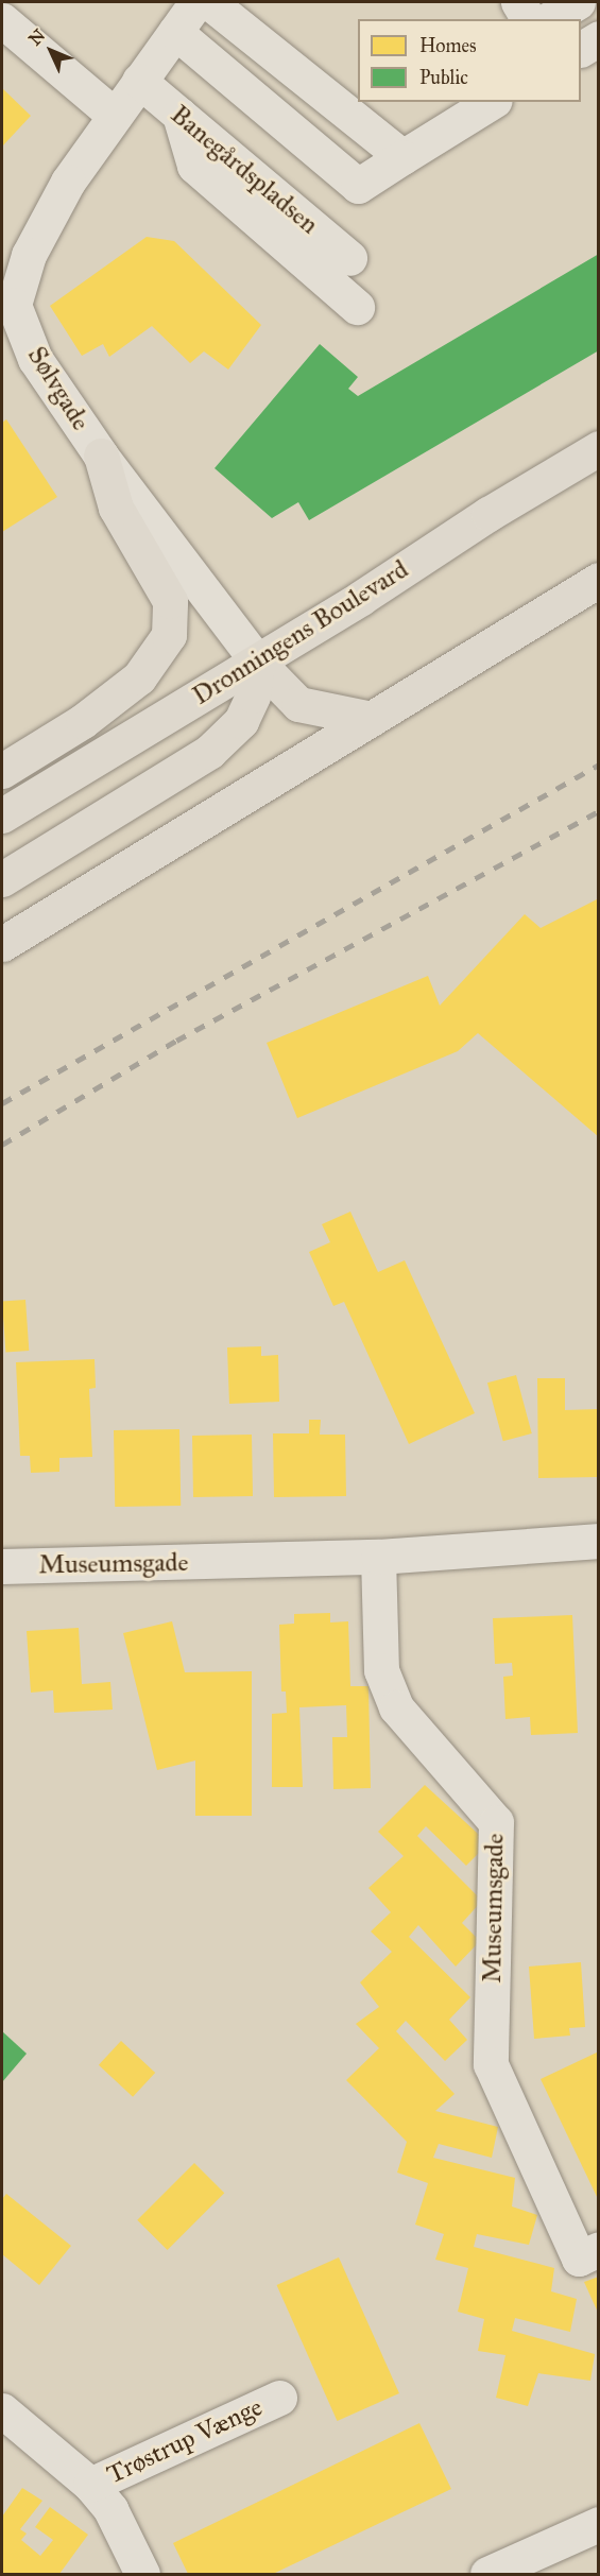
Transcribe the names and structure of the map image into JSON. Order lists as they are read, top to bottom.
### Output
{
  "streets": {
    "main road": ["Dronningens Boulevard"],
    "street": [
      "Banegårdspladsen",
      "Sølvgade",
      "Museumsgade",
      "Trøstrup Vænge"
    ]
  },
  "crossings": [
    ["Banegårdspladsen", "Sølvgade"],
    ["Sølvgade", "Dronningens Boulevard"]
  ],
  "legend": ["Homes", "Public"],
  "north": "top left"
}
